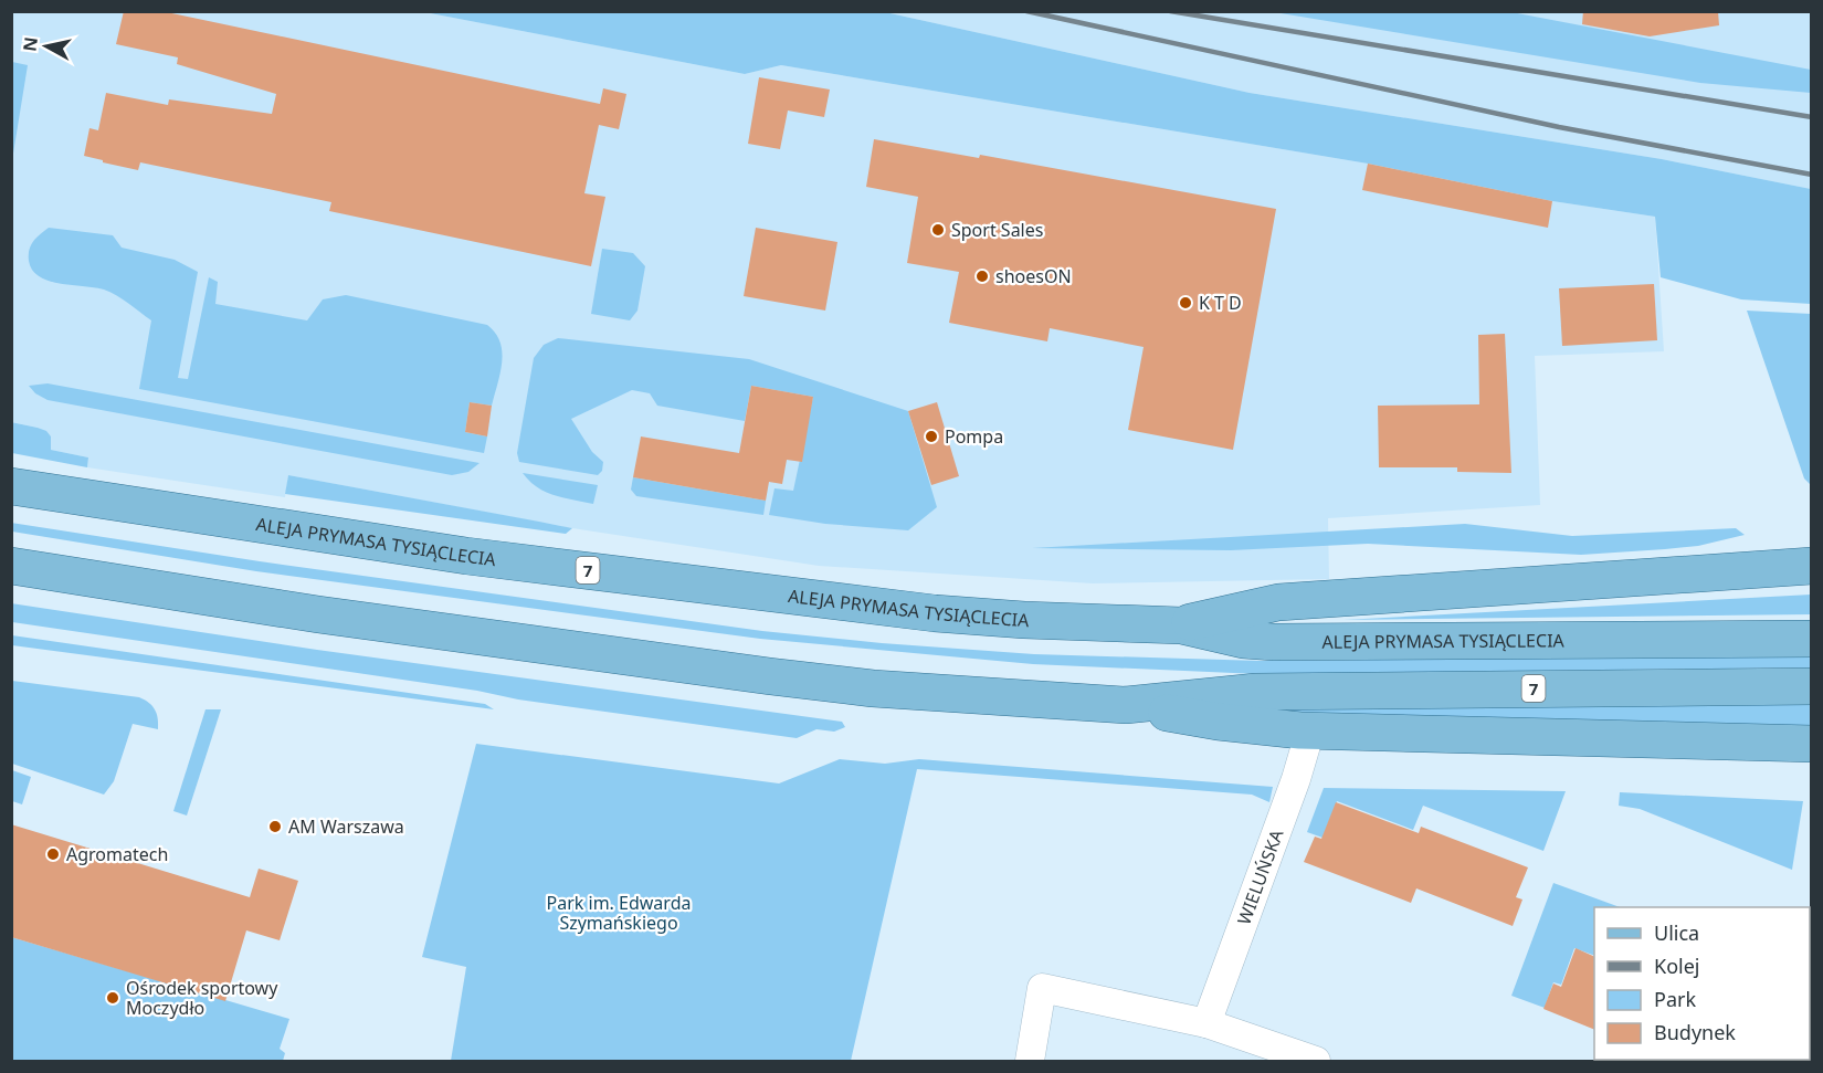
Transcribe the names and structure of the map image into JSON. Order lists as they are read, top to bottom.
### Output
{
  "streets": {
    "main road": ["ALEJA PRYMASA TYSIĄCLECIA", "7"],
    "street": ["WIELUŃSKA"]
  },
  "parks": ["Park im. Edwarda Szymańskiego"],
  "places": [
    "Sport Sales",
    "shoesON",
    "K T D",
    "Pompa",
    "AM Warszawa",
    "Agromatech",
    "Ośrodek sportowy Moczydło"
  ],
  "legend": [
    "Ulica",
    "Kolej",
    "Park",
    "Budynek"
  ],
  "north": "left"
}
